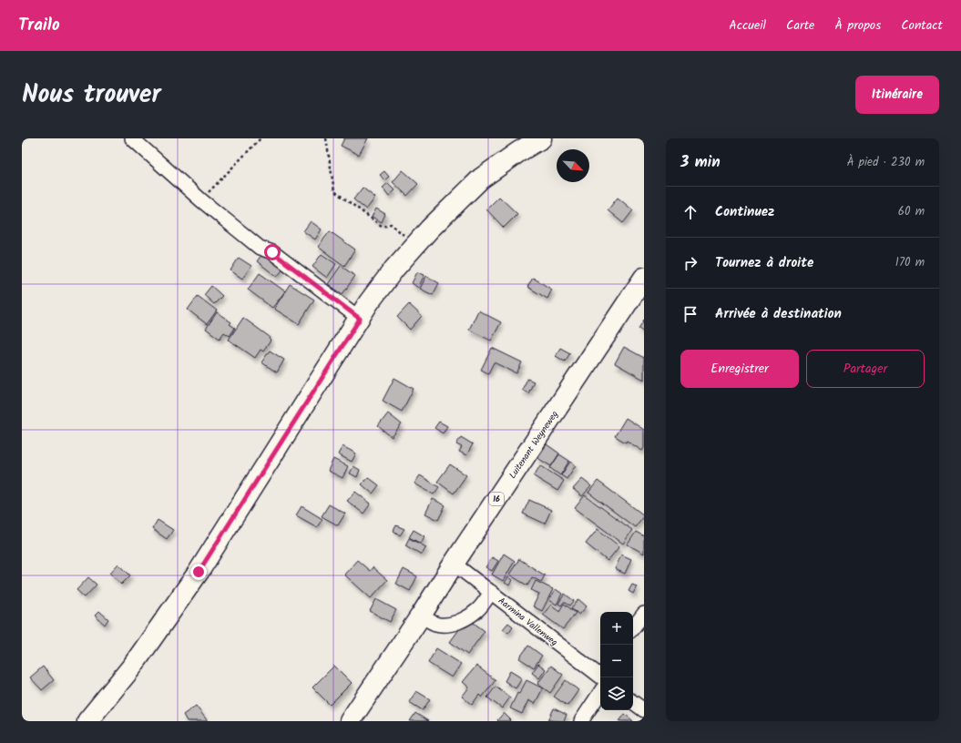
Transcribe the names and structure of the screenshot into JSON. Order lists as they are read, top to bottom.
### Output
{
  "streets": {
    "main road": ["Luitenant Weyneweg", "16"],
    "street": ["Aarmina Vallenweg"]
  },
  "crossings": [
    ["Luitenant Weyneweg", "Aarmina Vallenweg"]
  ],
  "north": "bottom right",
  "page": {
    "header": "Trailo",
    "nav": [
      "Accueil",
      "Carte",
      "À propos",
      "Contact"
    ],
    "title": "Nous trouver",
    "buttons": [
      "Itinéraire",
      ["Enregistrer", "Partager"]
    ],
    "heading": ["3 min", "À pied · 230 m"],
    "list": [
      ["Continuez", "60 m"],
      ["Tournez à droite", "170 m"],
      "Arrivée à destination"
    ],
    "map_buttons": ["+", "−"]
  }
}
